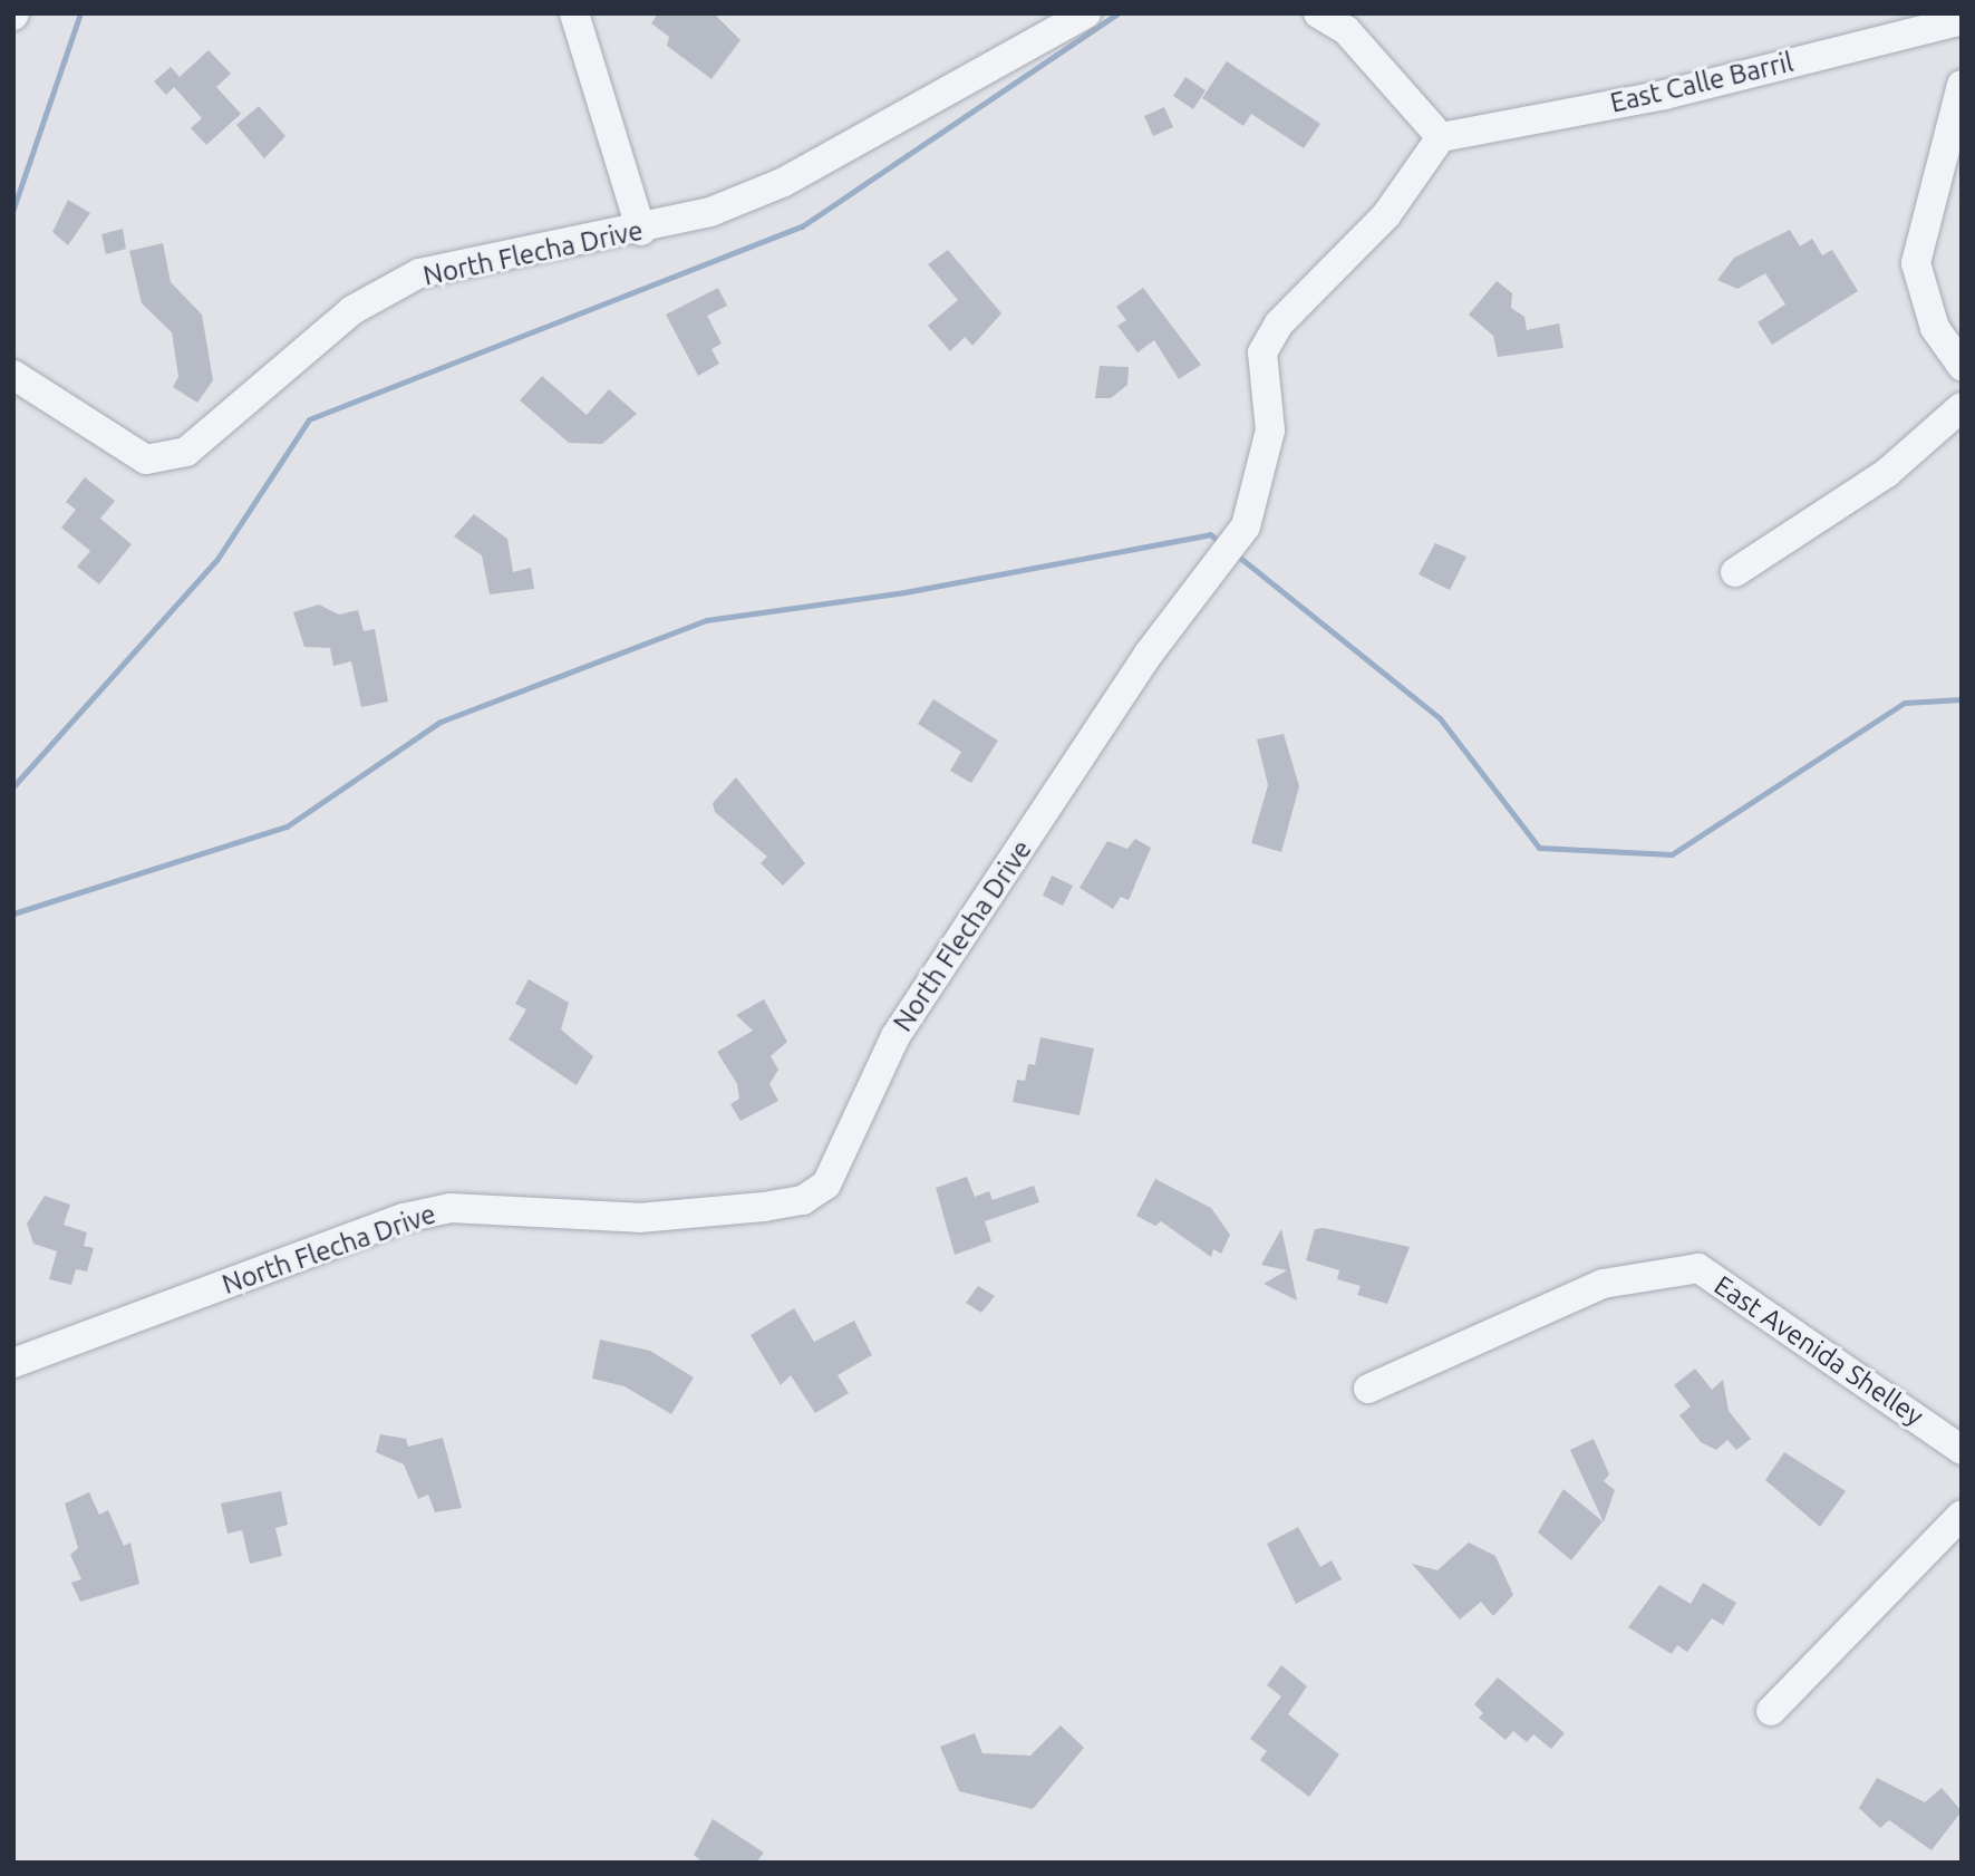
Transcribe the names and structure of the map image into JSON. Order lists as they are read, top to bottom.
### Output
{
  "streets": {
    "street": ["East Calle Barril", "North Flecha Drive", "East Avenida Shelley"]
  },
  "crossings": [
    ["East Calle Barril", "North Flecha Drive"]
  ]
}
